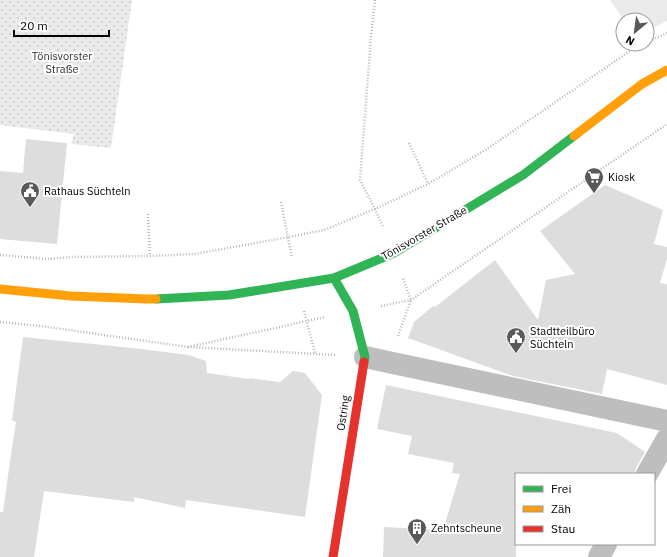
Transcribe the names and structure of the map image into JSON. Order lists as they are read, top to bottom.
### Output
{
  "streets": {
    "main road": ["Tönisvorster Straße", "Ostring"]
  },
  "crossings": [
    ["Tönisvorster Straße", "Ostring"]
  ],
  "parks": ["Tönisvorster Straße"],
  "places": {
    "supermarket": ["Kiosk"],
    "public building": ["Rathaus Süchteln", "Stadtteilbüro Süchteln"],
    "building": ["Zehntscheune"]
  },
  "legend": ["Frei", "Zäh", "Stau"],
  "scale_bar": "20 m",
  "north": "bottom left"
}
